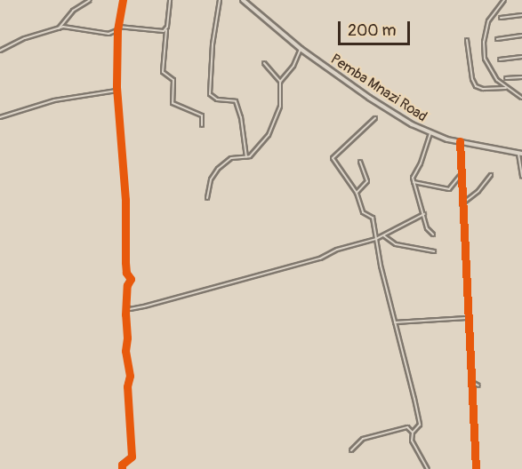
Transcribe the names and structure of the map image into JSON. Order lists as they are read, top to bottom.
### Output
{
  "streets": {
    "main road": ["Pemba Mnazi Road"]
  },
  "scale_bar": "200 m"
}
